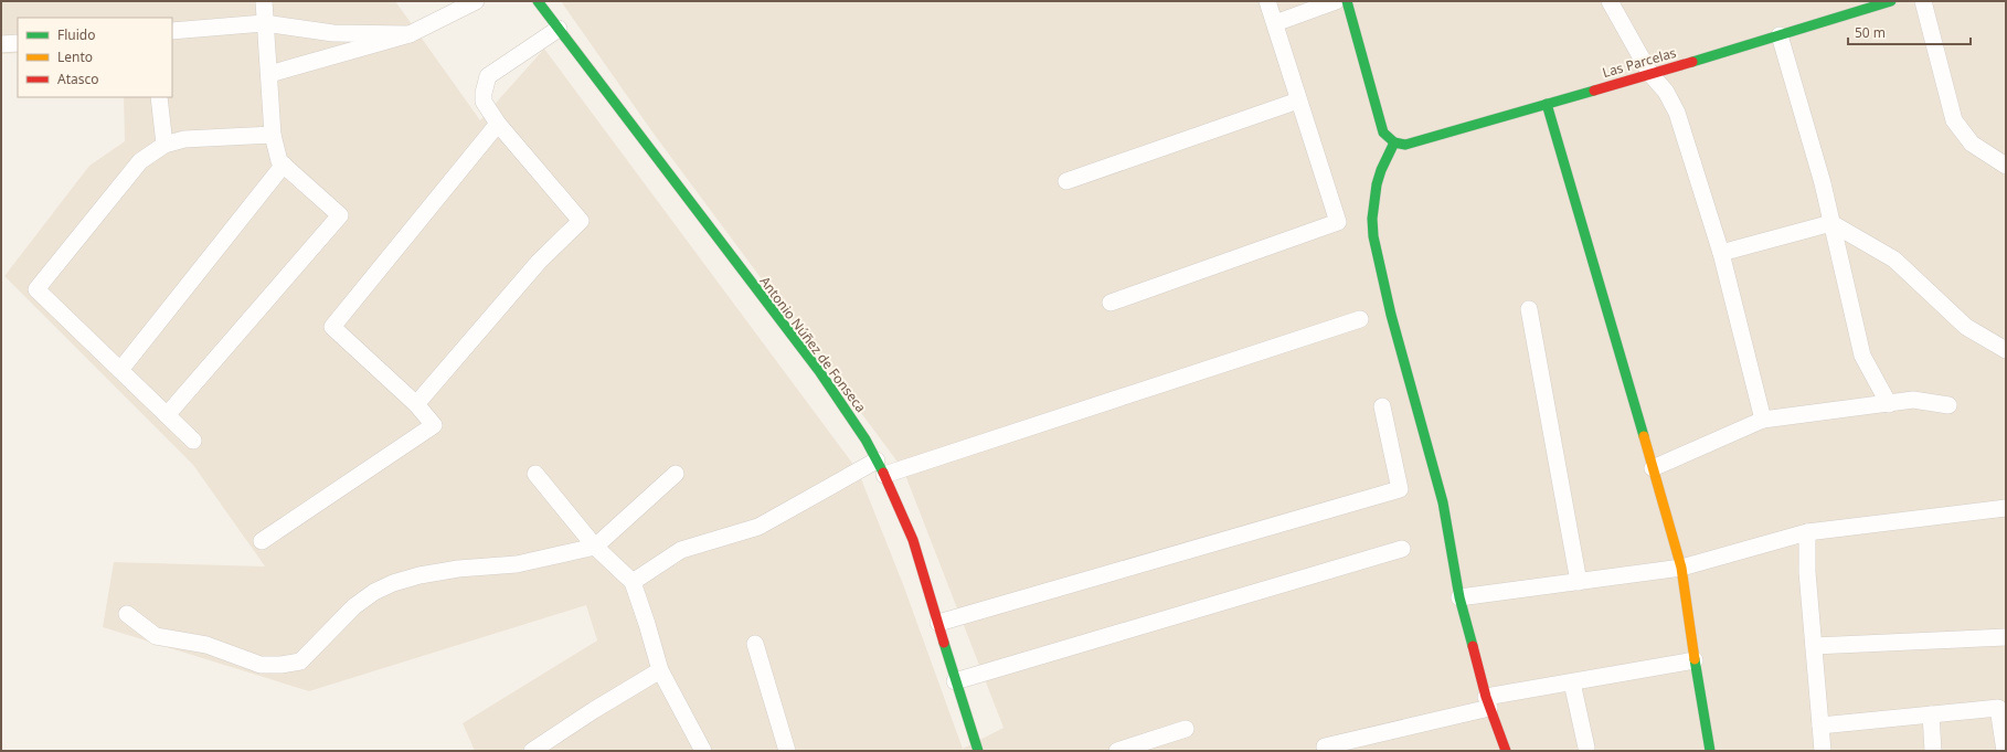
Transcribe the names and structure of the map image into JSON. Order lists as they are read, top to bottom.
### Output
{
  "streets": {
    "street": ["Las Parcelas", "Antonio Núñez de Fonseca"]
  },
  "legend": ["Fluido", "Lento", "Atasco"],
  "scale_bar": "50 m"
}
